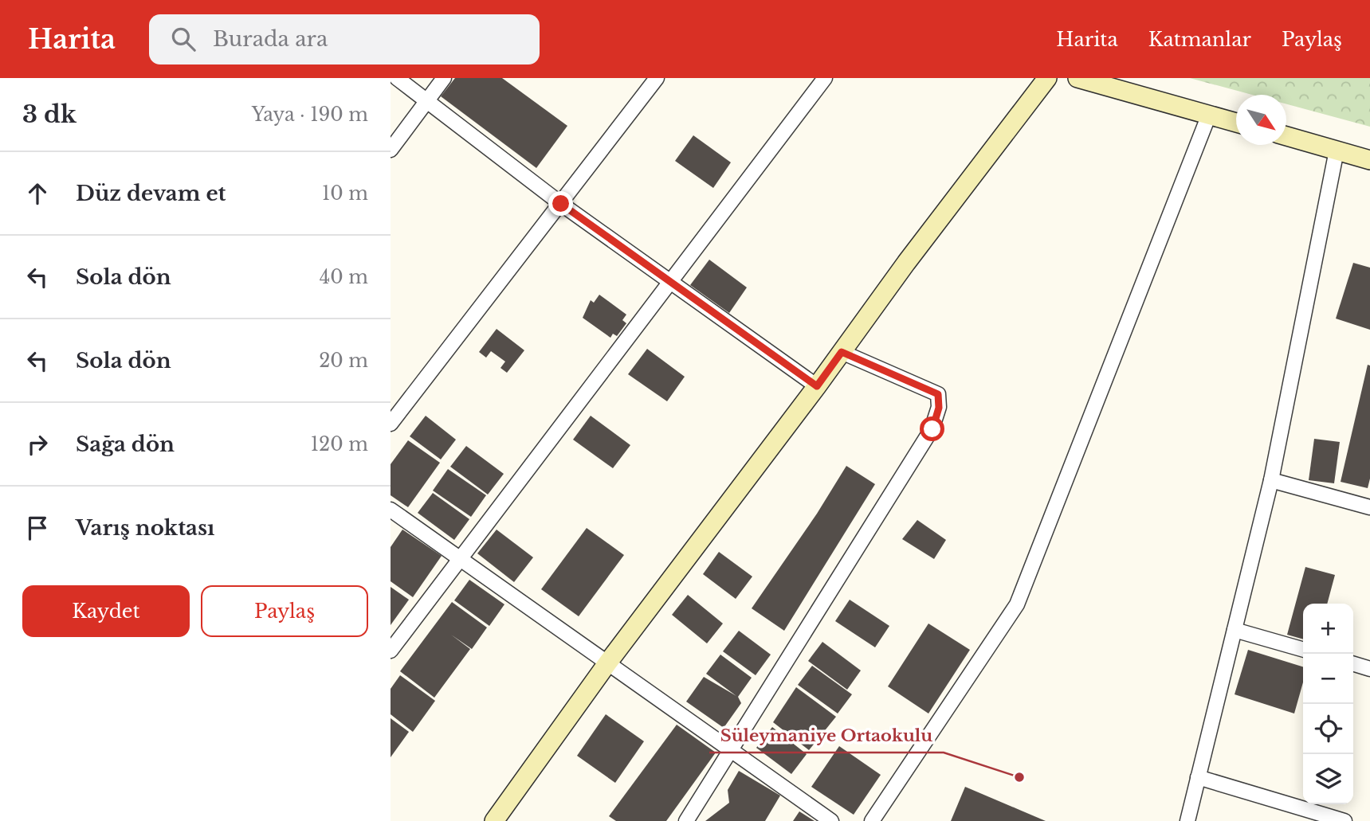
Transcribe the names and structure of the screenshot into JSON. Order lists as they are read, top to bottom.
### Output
{
  "places": ["Süleymaniye Ortaokulu"],
  "north": "bottom right",
  "page": {
    "header": "Harita",
    "search": "Burada ara",
    "nav": ["Harita", "Katmanlar", "Paylaş"],
    "heading": ["3 dk", "Yaya · 190 m"],
    "list": [
      ["Düz devam et", "10 m"],
      ["Sola dön", "40 m"],
      ["Sola dön", "20 m"],
      ["Sağa dön", "120 m"],
      "Varış noktası"
    ],
    "buttons": ["Kaydet", "Paylaş"],
    "map_buttons": ["+", "−"]
  }
}
